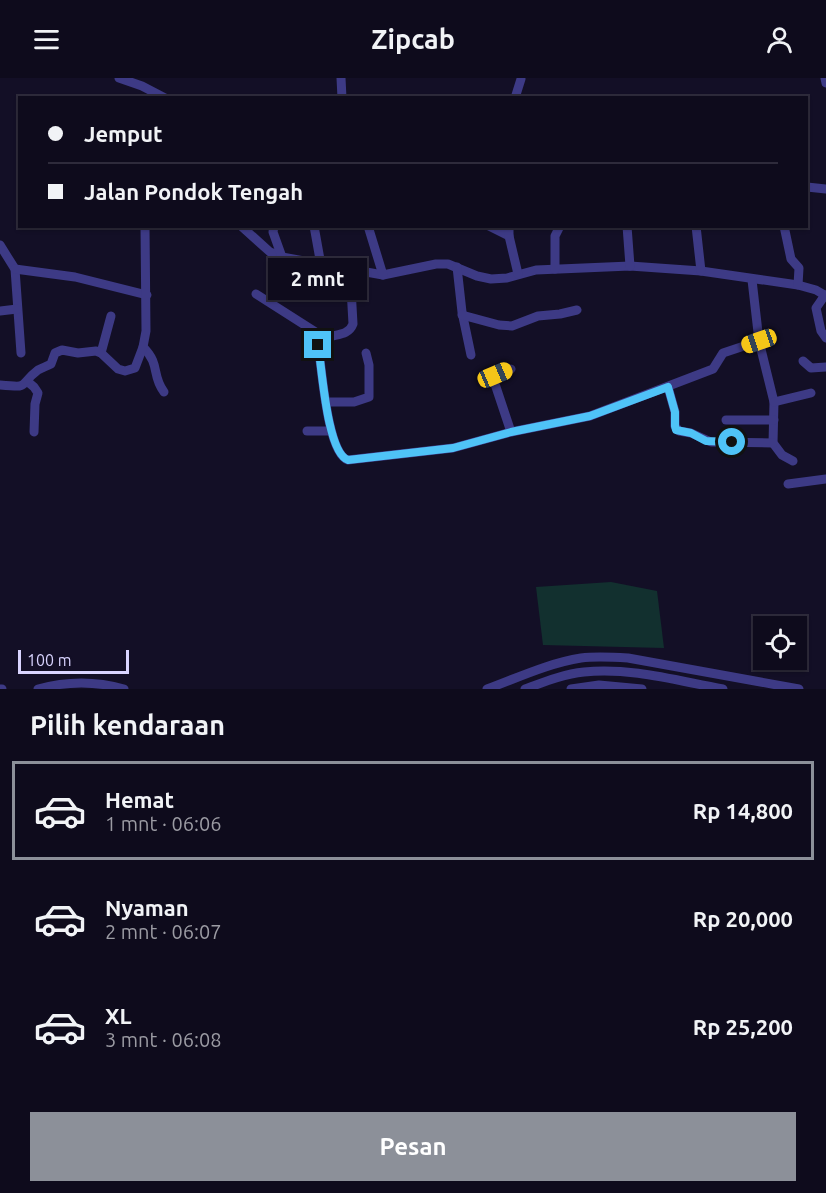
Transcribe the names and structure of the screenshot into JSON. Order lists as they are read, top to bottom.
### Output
{
  "scale_bar": "100 m",
  "page": {
    "header": "Zipcab",
    "banner": ["Jemput", "Jalan Pondok Tengah"],
    "bubble": "2 mnt",
    "scale": "100 m",
    "heading": "Pilih kendaraan",
    "list": [
      {
        "name": "Hemat",
        "note": "1 mnt · 06:06",
        "value": "Rp 14,800"
      },
      {
        "name": "Nyaman",
        "note": "2 mnt · 06:07",
        "value": "Rp 20,000"
      },
      {
        "name": "XL",
        "note": "3 mnt · 06:08",
        "value": "Rp 25,200"
      }
    ],
    "buttons": "Pesan"
  }
}
